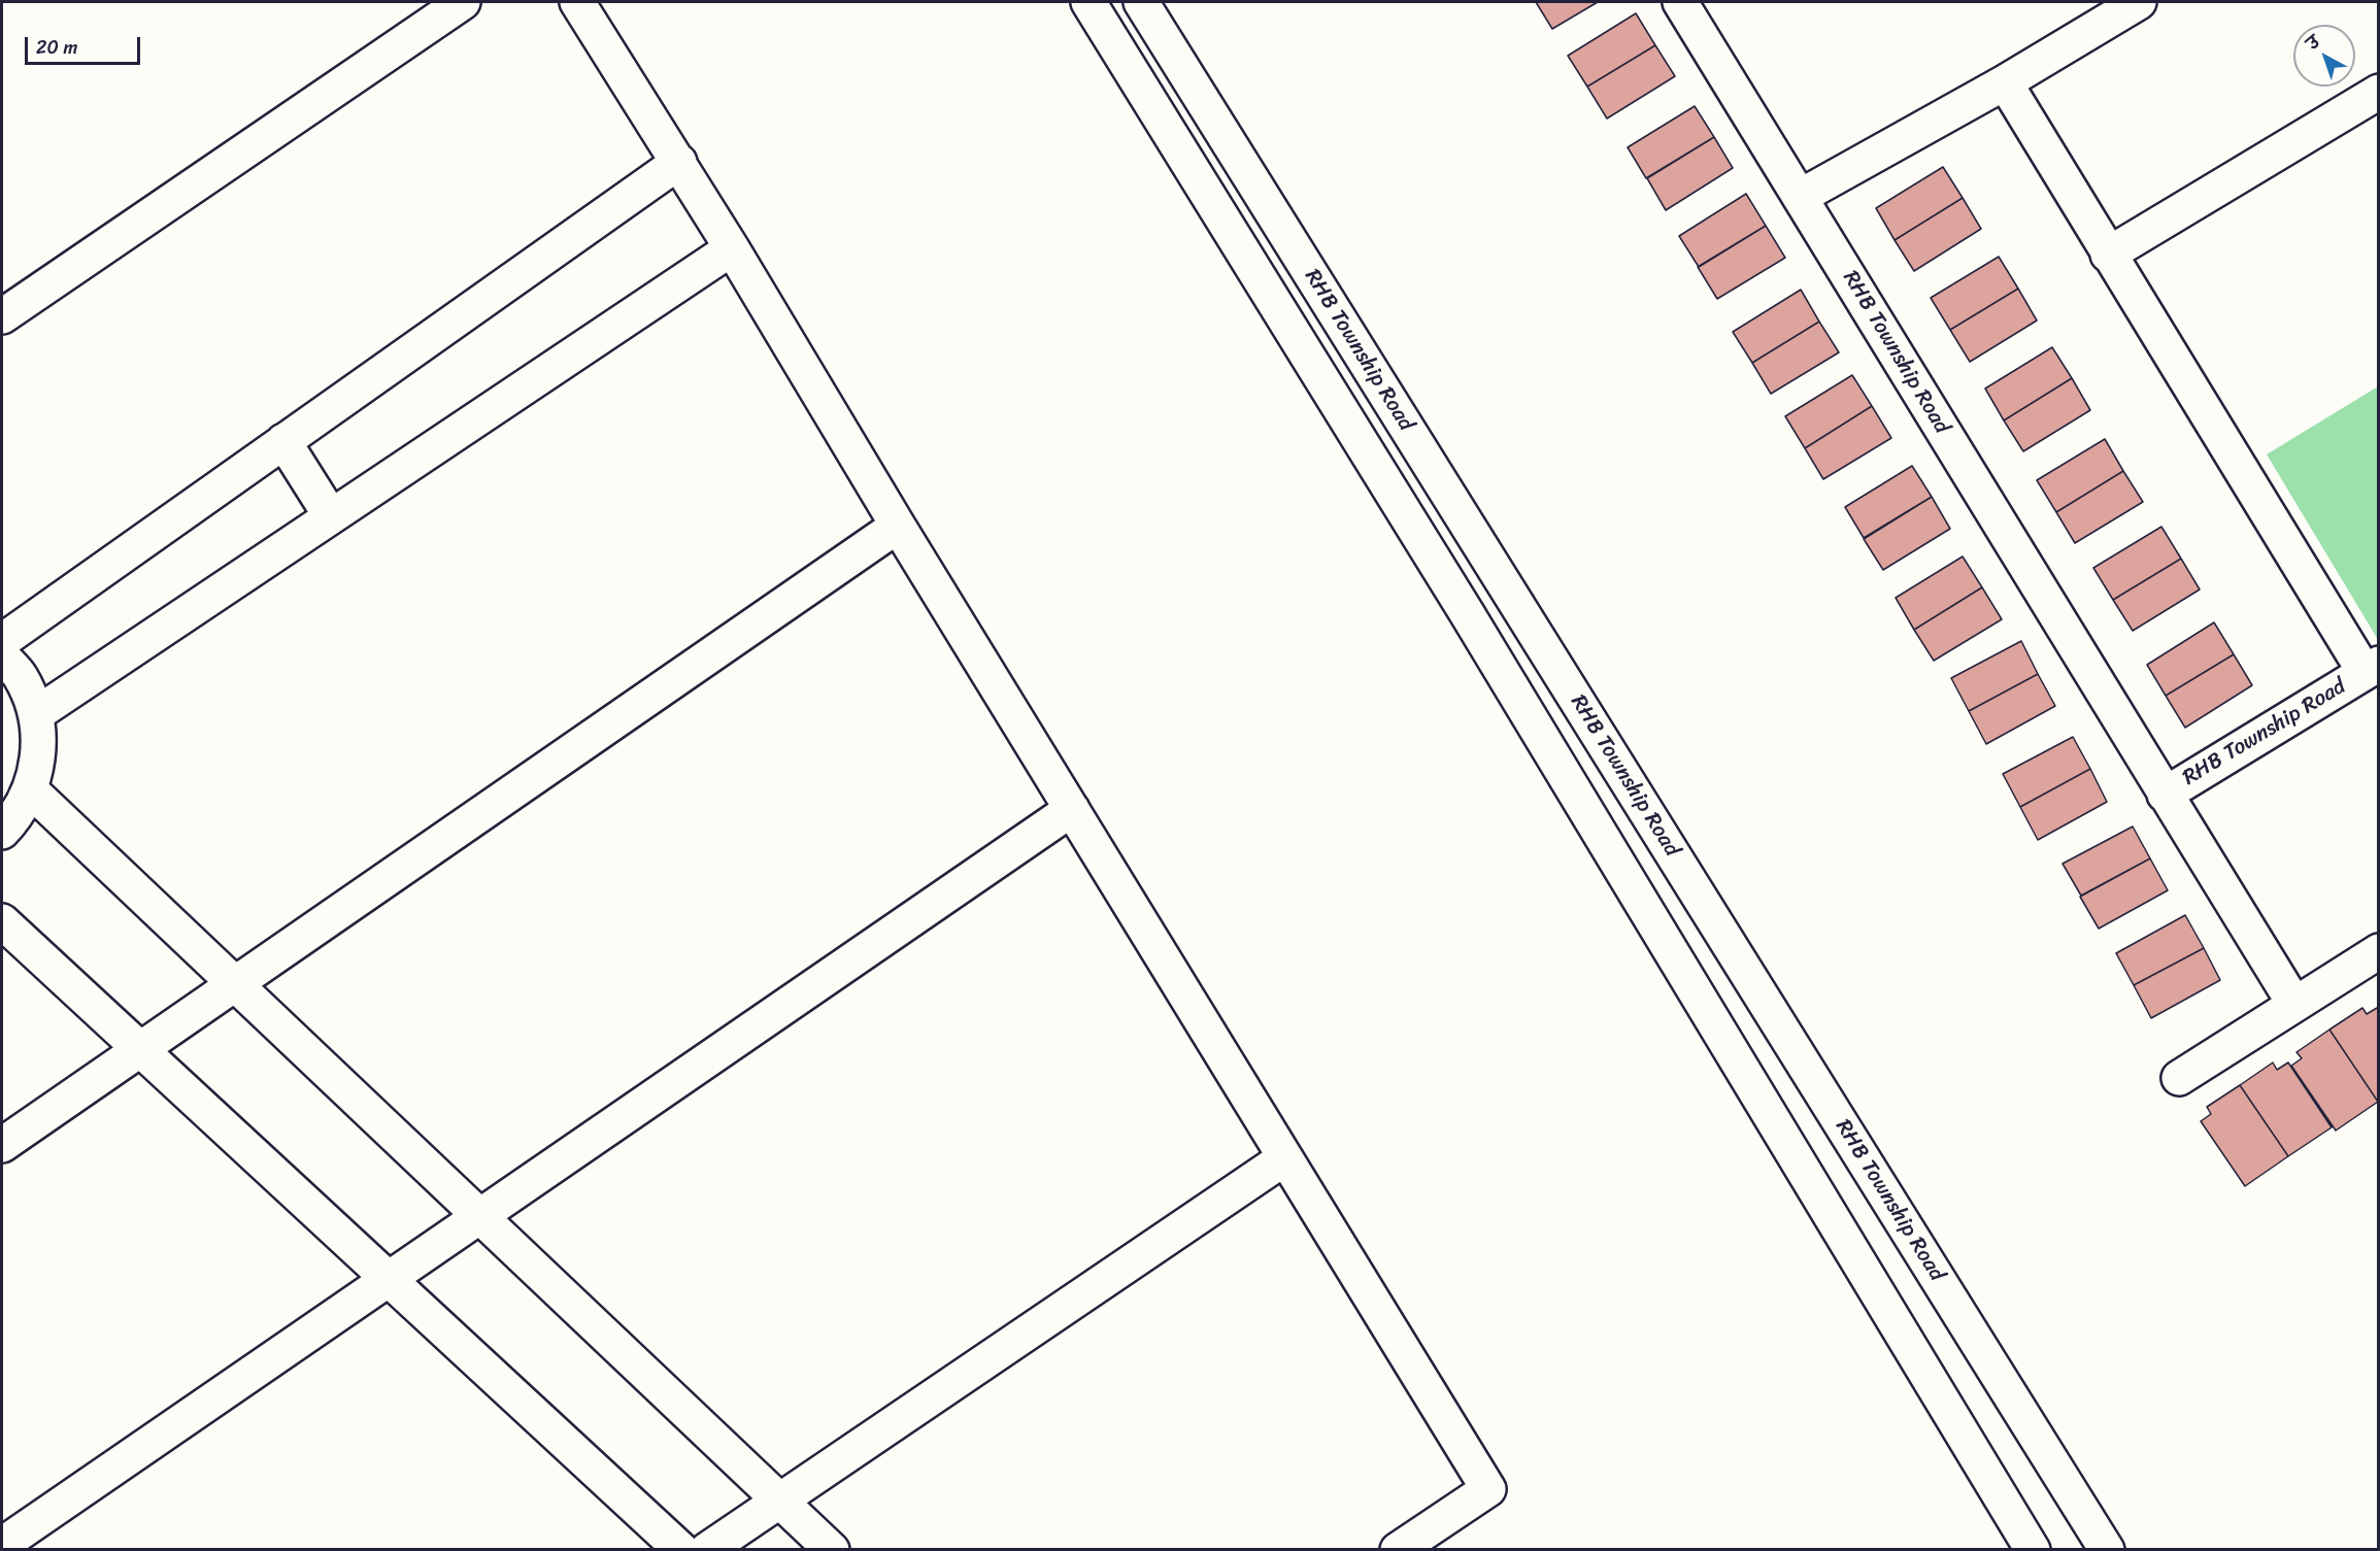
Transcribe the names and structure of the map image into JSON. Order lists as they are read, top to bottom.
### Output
{
  "streets": {
    "street": ["RHB Township Road"]
  },
  "scale_bar": "20 m",
  "north": "top left"
}
